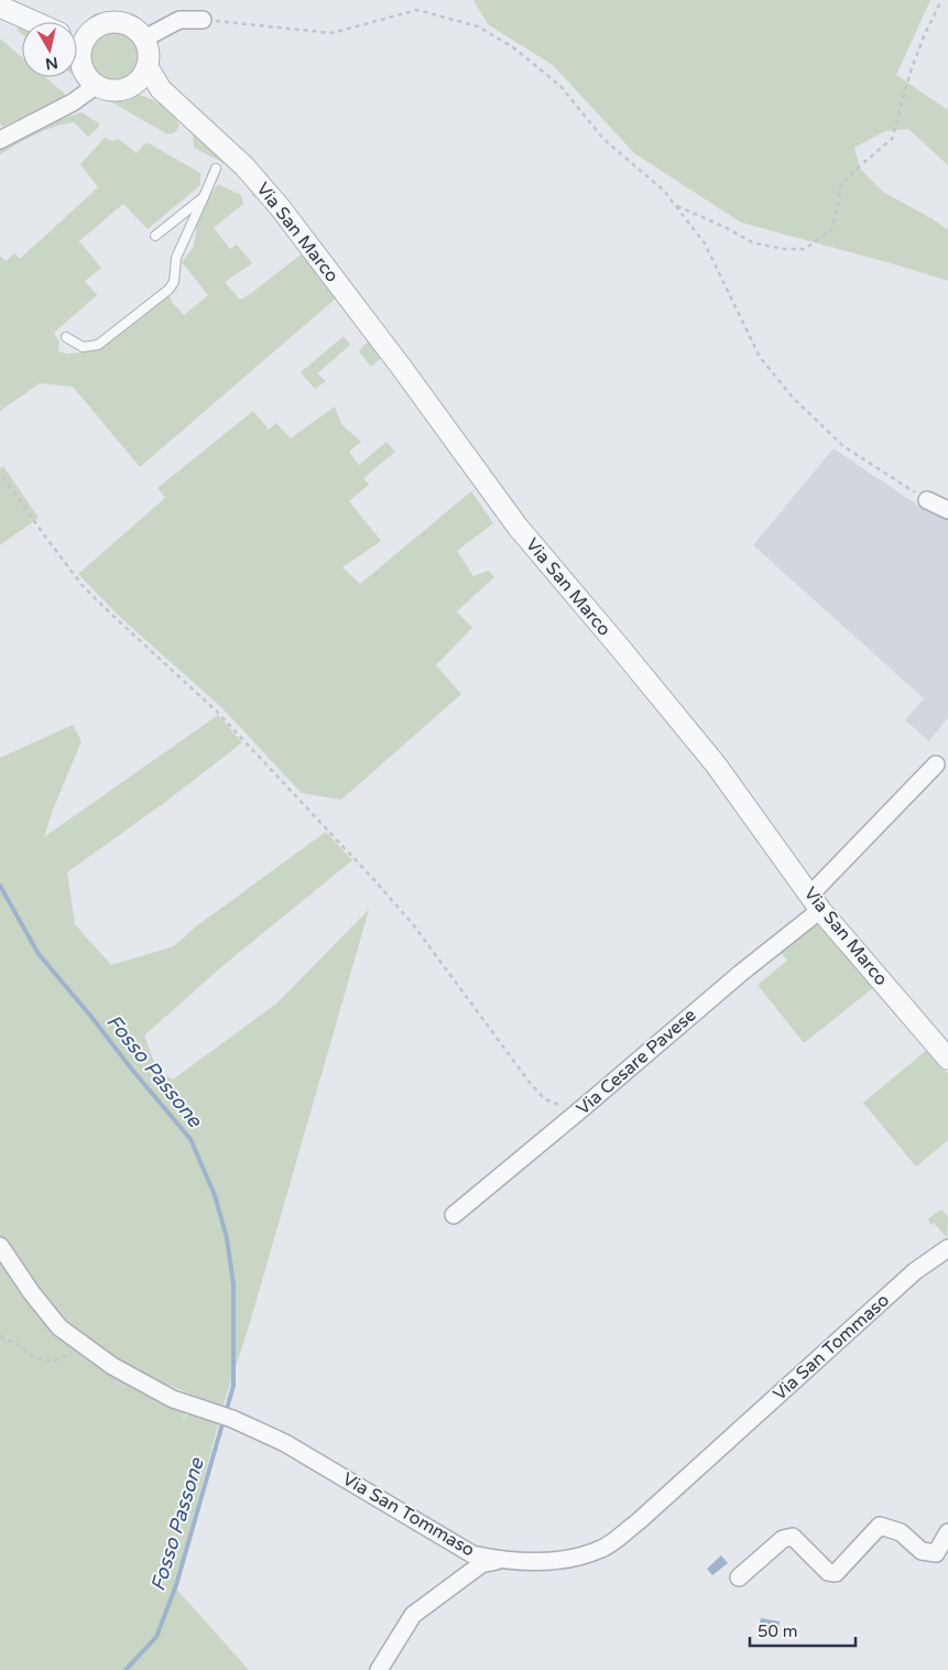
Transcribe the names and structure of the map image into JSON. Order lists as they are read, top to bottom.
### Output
{
  "streets": {
    "street": ["Via San Marco", "Via Cesare Pavese", "Via San Tommaso"]
  },
  "crossings": [
    ["Via San Marco", "Via Cesare Pavese"]
  ],
  "water": ["Fosso Passone"],
  "scale_bar": "50 m",
  "north": "bottom"
}
